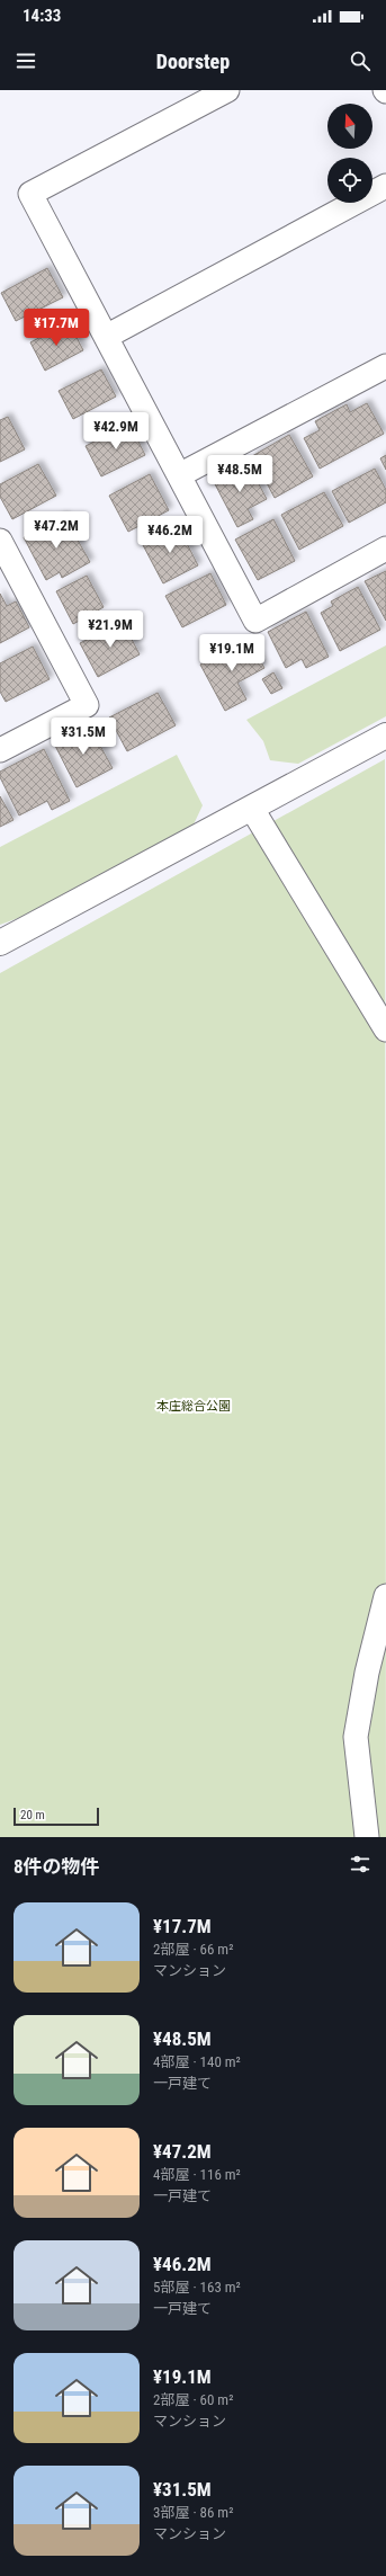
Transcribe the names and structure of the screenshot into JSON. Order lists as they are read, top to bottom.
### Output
{
  "parks": ["本庄総合公園"],
  "scale_bar": "20 m",
  "north": "top",
  "page": {
    "status": "14:33",
    "header": "Doorstep",
    "price": [
      "¥17.7M",
      "¥42.9M",
      "¥48.5M",
      "¥47.2M",
      "¥46.2M",
      "¥21.9M",
      "¥19.1M",
      "¥31.5M"
    ],
    "scale": "20 m",
    "heading": "8件の物件",
    "list": [
      {
        "name": "¥17.7M",
        "note": "2部屋 · 66 m² · マンション"
      },
      {
        "name": "¥48.5M",
        "note": "4部屋 · 140 m² · 一戸建て"
      },
      {
        "name": "¥47.2M",
        "note": "4部屋 · 116 m² · 一戸建て"
      },
      {
        "name": "¥46.2M",
        "note": "5部屋 · 163 m² · 一戸建て"
      },
      {
        "name": "¥19.1M",
        "note": "2部屋 · 60 m² · マンション"
      },
      {
        "name": "¥31.5M",
        "note": "3部屋 · 86 m² · マンション"
      }
    ]
  }
}
